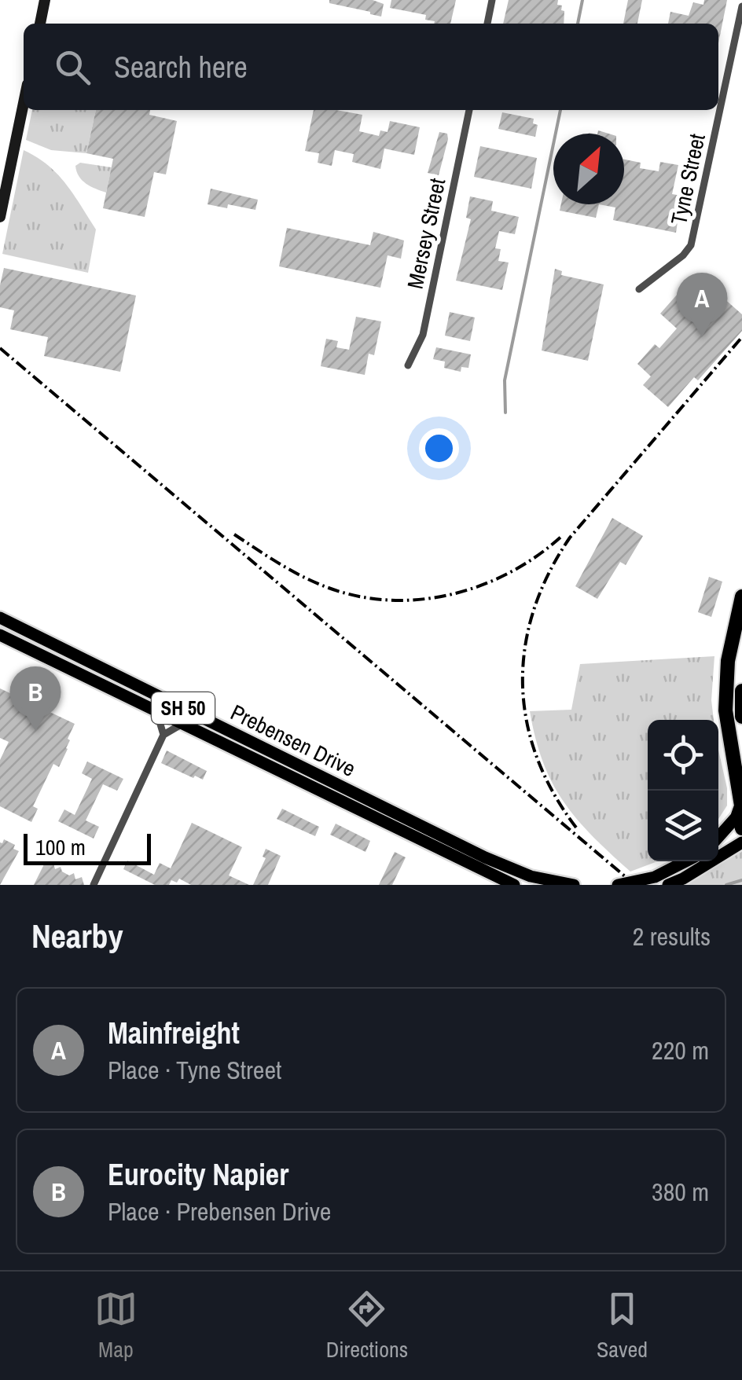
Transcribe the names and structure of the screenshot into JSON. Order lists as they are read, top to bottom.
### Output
{
  "streets": {
    "main road": ["SH 50", "Prebensen Drive"],
    "street": ["Tyne Street", "Mersey Street"]
  },
  "scale_bar": "100 m",
  "north": "top right",
  "page": {
    "search": "Search here",
    "pins": ["A", "B"],
    "scale": "100 m",
    "heading": ["Nearby", "2 results"],
    "list": [
      {
        "mark": "A",
        "name": "Mainfreight",
        "note": "Place · Tyne Street",
        "value": "220 m"
      },
      {
        "mark": "B",
        "name": "Eurocity Napier",
        "note": "Place · Prebensen Drive",
        "value": "380 m"
      }
    ],
    "nav": ["Map", "Directions", "Saved"]
  }
}
